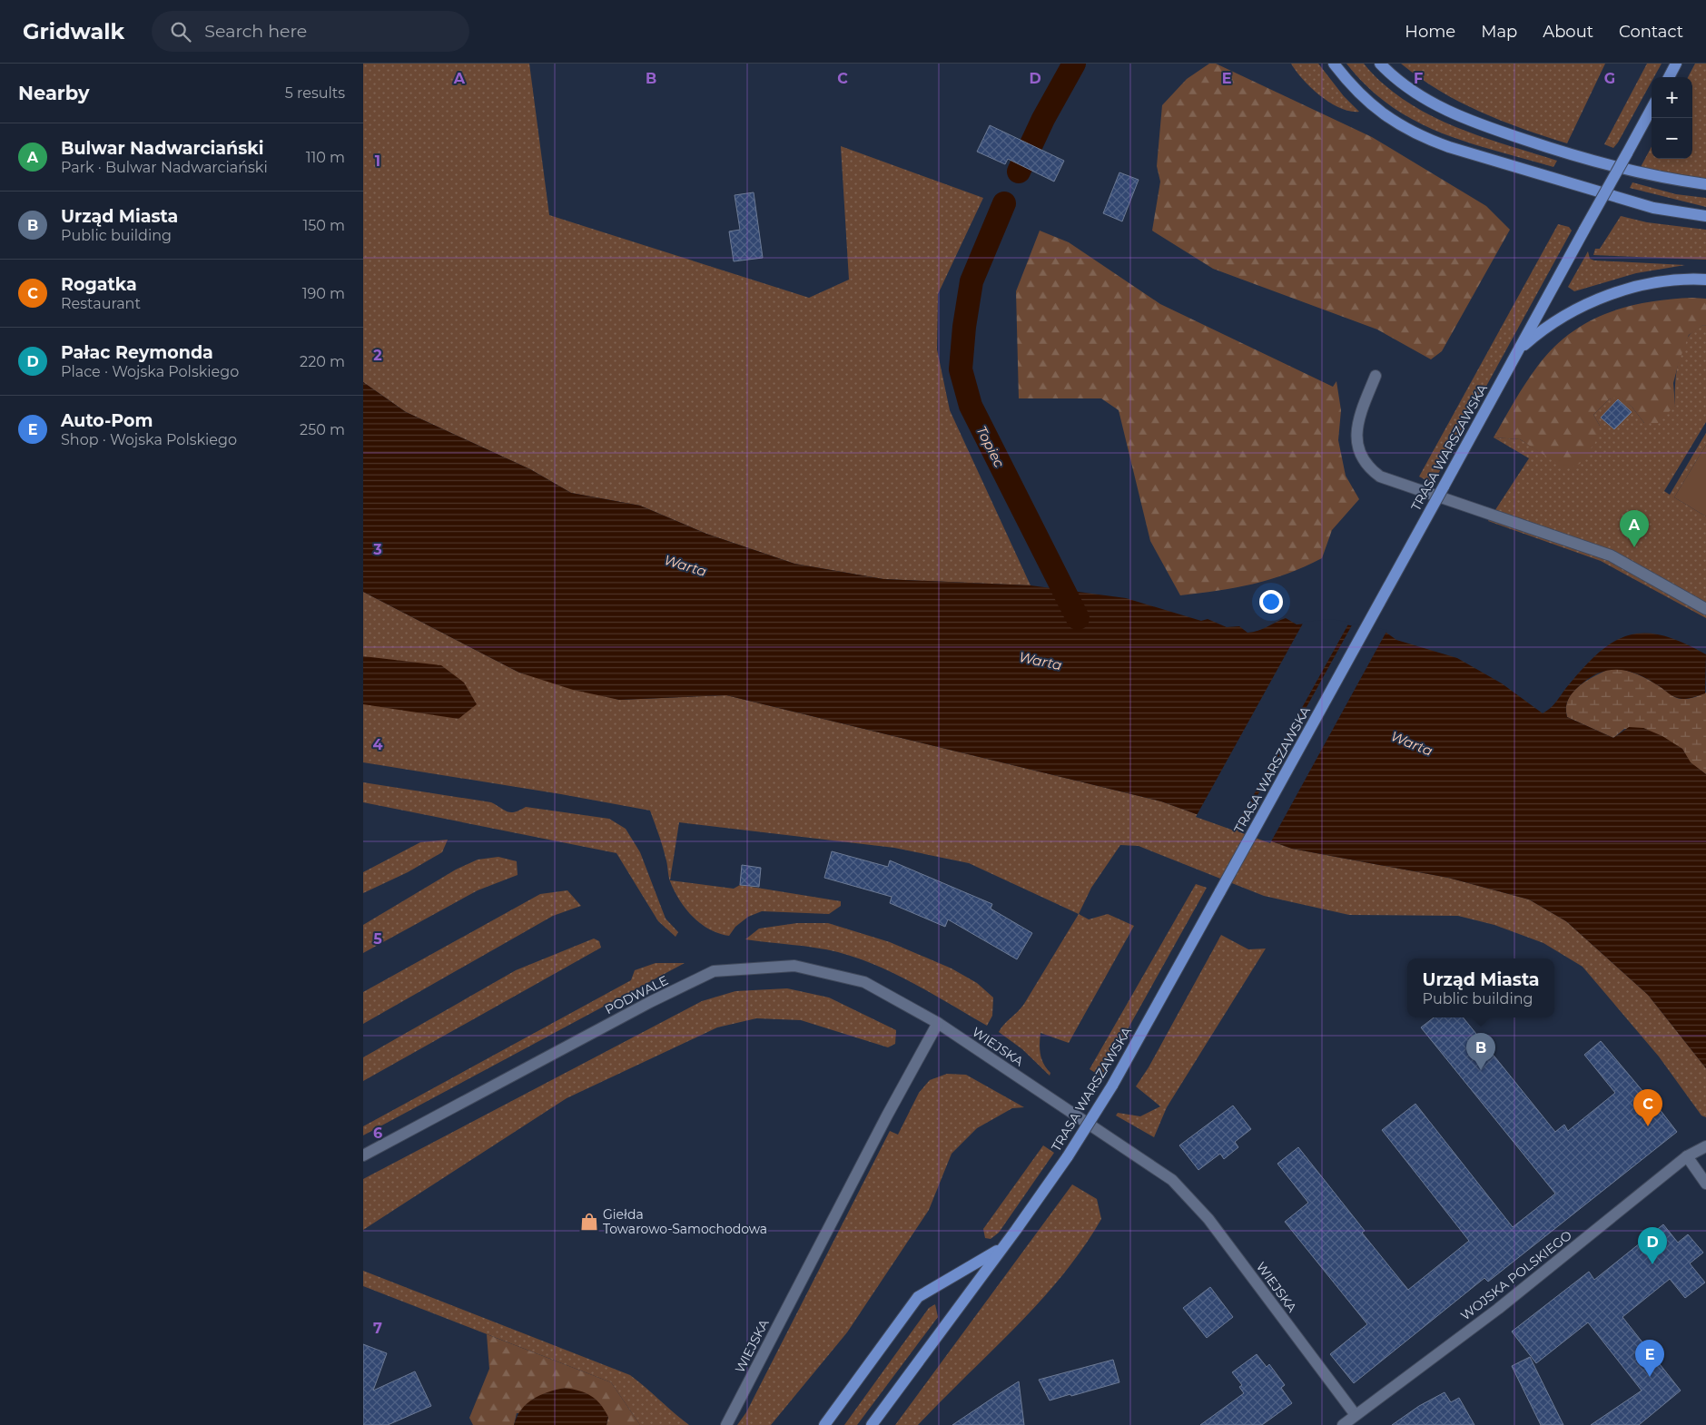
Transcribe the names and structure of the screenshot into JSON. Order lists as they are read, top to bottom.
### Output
{
  "streets": {
    "main road": ["TRASA WARSZAWSKA"],
    "street": ["PODWALE", "WIEJSKA", "WOJSKA POLSKIEGO"]
  },
  "crossings": [
    ["PODWALE", "WIEJSKA"],
    ["WIEJSKA", "WOJSKA POLSKIEGO"]
  ],
  "water": ["Topiec", "Warta"],
  "places": {
    "shop": ["Giełda Towarowo-Samochodowa"]
  },
  "page": {
    "header": "Gridwalk",
    "search": "Search here",
    "nav": [
      "Home",
      "Map",
      "About",
      "Contact"
    ],
    "heading": ["Nearby", "5 results"],
    "map_buttons": ["+", "−"],
    "list": [
      {
        "mark": "A",
        "name": "Bulwar Nadwarciański",
        "note": "Park · Bulwar Nadwarciański",
        "value": "110 m"
      },
      {
        "mark": "B",
        "name": "Urząd Miasta",
        "note": "Public building",
        "value": "150 m"
      },
      {
        "mark": "C",
        "name": "Rogatka",
        "note": "Restaurant",
        "value": "190 m"
      },
      {
        "mark": "D",
        "name": "Pałac Reymonda",
        "note": "Place · Wojska Polskiego",
        "value": "220 m"
      },
      {
        "mark": "E",
        "name": "Auto-Pom",
        "note": "Shop · Wojska Polskiego",
        "value": "250 m"
      }
    ],
    "pins": [
      "A",
      "B",
      "C",
      "D",
      "E"
    ],
    "popup": ["Urząd Miasta", "Public building"]
  },
  "grid": {
    "columns": [
      "A",
      "B",
      "C",
      "D",
      "E",
      "F",
      "G"
    ],
    "rows": [
      "1",
      "2",
      "3",
      "4",
      "5",
      "6",
      "7"
    ]
  }
}
